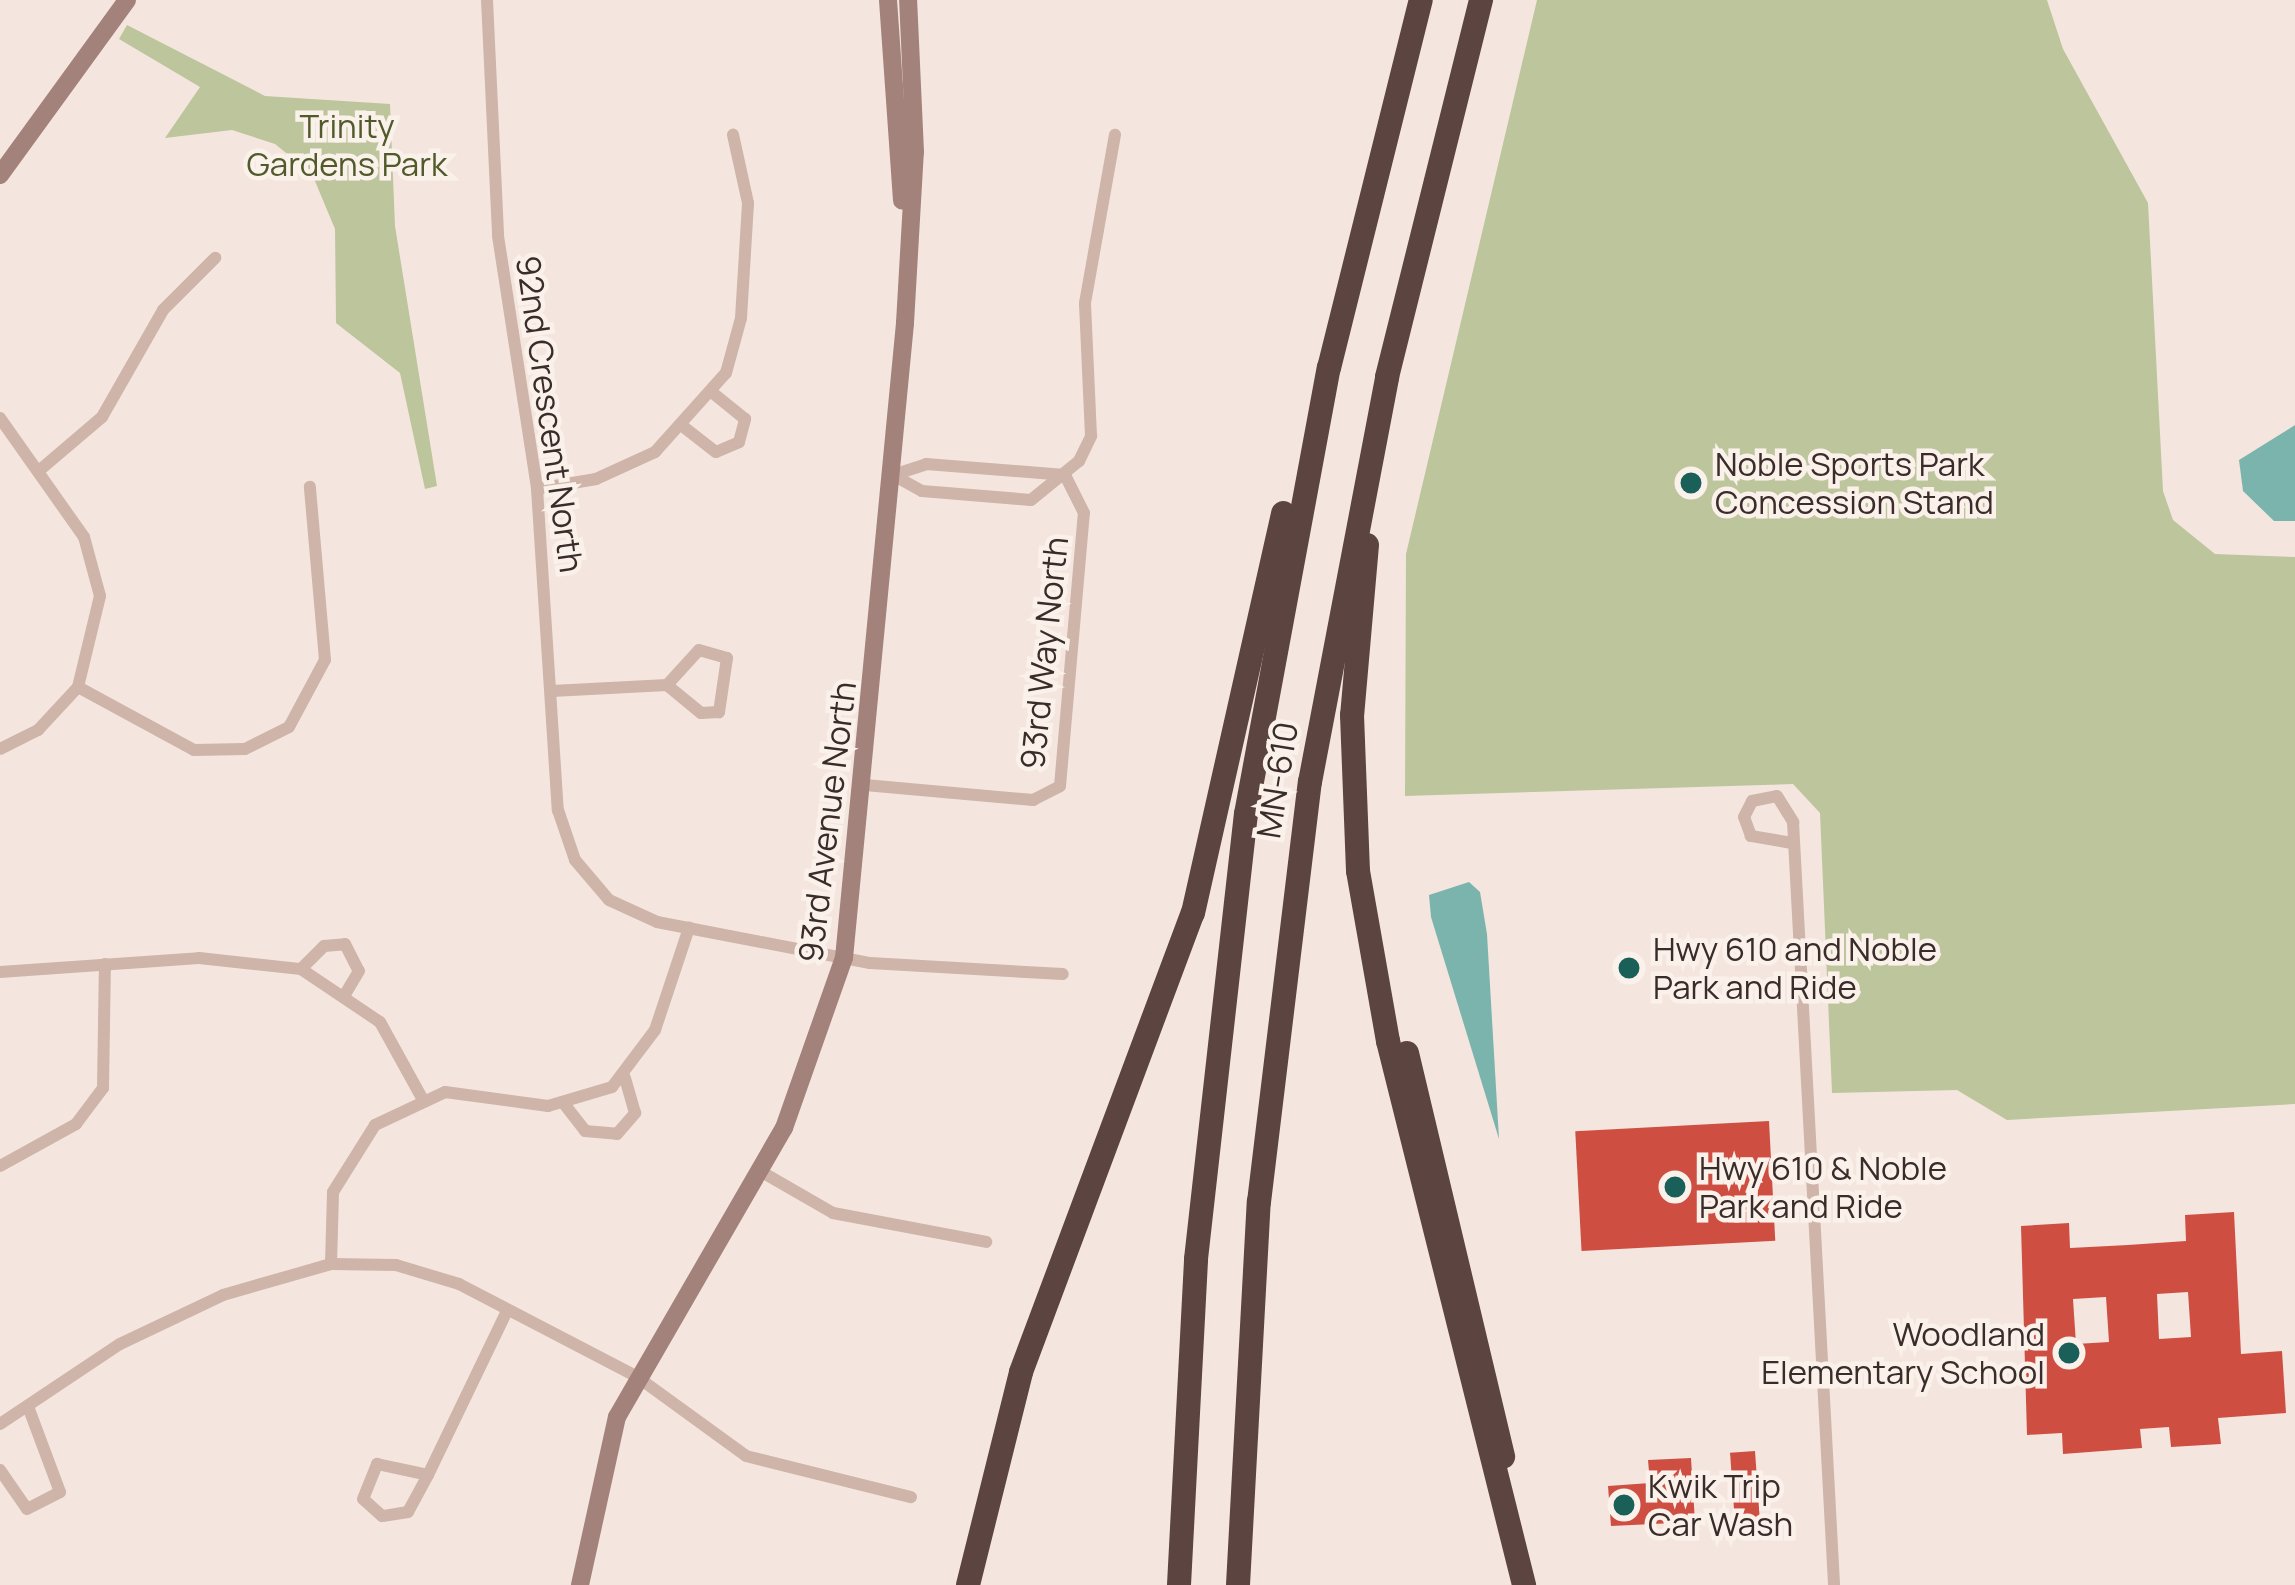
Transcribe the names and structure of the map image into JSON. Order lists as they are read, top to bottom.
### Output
{
  "streets": {
    "highway": ["MN-610"],
    "street": ["92nd Crescent North", "93rd Way North", "93rd Avenue North"]
  },
  "crossings": [
    ["93rd Way North", "93rd Avenue North"]
  ],
  "parks": ["Trinity Gardens Park"],
  "places": [
    "Noble Sports Park Concession Stand",
    "Hwy 610 and Noble Park and Ride",
    "Hwy 610 & Noble Park and Ride",
    "Woodland Elementary School",
    "Kwik Trip Car Wash"
  ]
}
